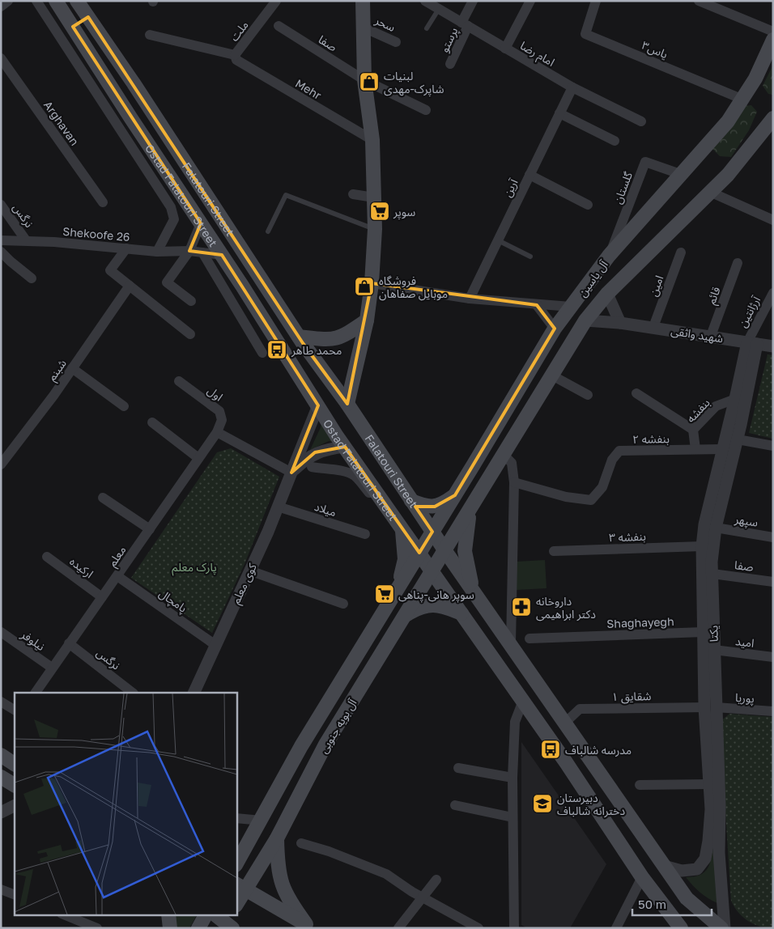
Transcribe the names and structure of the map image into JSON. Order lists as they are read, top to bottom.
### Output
{
  "streets": {
    "main road": [
      "Ostad Falatouri Street",
      "Falatouri Street",
      "آل یاسین",
      "آل بویه جنوبی"
    ],
    "street": [
      "سحر",
      "ملت",
      "پرستو",
      "صفا",
      "یاس۳",
      "امام رضا",
      "Mehr",
      "Arghavan",
      "آرین",
      "گلستان",
      "نرگس",
      "Shekoofe 26",
      "امین",
      "قائم",
      "آرژانتین",
      "شهید واثقی",
      "شبنم",
      "اول",
      "بنفشه",
      "بنفشه ۲",
      "میلاد",
      "سپهر",
      "بنفشه ۳",
      "معلم",
      "ارکیده",
      "کوی معلم",
      "پامچال",
      "Shaghayegh",
      "یکتا",
      "نیلوفر",
      "امید",
      "شقایق ۱",
      "پوریا"
    ]
  },
  "crossings": [
    ["ملت", "Mehr"],
    ["پرستو", "امام رضا"],
    ["صفا", "یکتا"],
    ["یاس۳", "آل یاسین"],
    ["امام رضا", "آرین"],
    ["گلستان", "آل یاسین"],
    ["Ostad Falatouri Street", "Shekoofe 26"],
    ["Ostad Falatouri Street", "کوی معلم"],
    ["Ostad Falatouri Street", "آل بویه جنوبی"],
    ["Falatouri Street", "آل یاسین"],
    ["Falatouri Street", "یکتا"],
    ["Falatouri Street", "شقایق ۱"],
    ["Falatouri Street", "آل بویه جنوبی"],
    ["نرگس", "Shekoofe 26"],
    ["نرگس", "معلم"],
    ["آل یاسین", "شهید واثقی"],
    ["آل یاسین", "آل بویه جنوبی"],
    ["امین", "شهید واثقی"],
    ["قائم", "شهید واثقی"],
    ["آرژانتین", "شهید واثقی"],
    ["آرژانتین", "یکتا"],
    ["شهید واثقی", "یکتا"],
    ["اول", "معلم"],
    ["بنفشه", "بنفشه ۲"],
    ["بنفشه", "یکتا"],
    ["بنفشه ۲", "یکتا"],
    ["میلاد", "کوی معلم"],
    ["سپهر", "یکتا"],
    ["بنفشه ۳", "یکتا"],
    ["معلم", "ارکیده"],
    ["معلم", "پامچال"],
    ["معلم", "نیلوفر"],
    ["کوی معلم", "پامچال"],
    ["Shaghayegh", "یکتا"],
    ["یکتا", "امید"],
    ["یکتا", "شقایق ۱"],
    ["یکتا", "پوریا"],
    ["شقایق ۱", "پوریا"]
  ],
  "parks": ["پارک معلم"],
  "places": {
    "shop": ["لبنیات شاپرک-مهدی", "فروشگاه موبایل صفاهان"],
    "supermarket": ["سوپر", "سوپر هانی-پناهی"],
    "bus stop": ["محمد طاهر", "مدرسه شالباف"],
    "pharmacy": ["داروخانه دکتر ابراهیمی"],
    "school or university": ["دبیرستان دخترانه شالباف"]
  },
  "scale_bar": "50 m"
}
